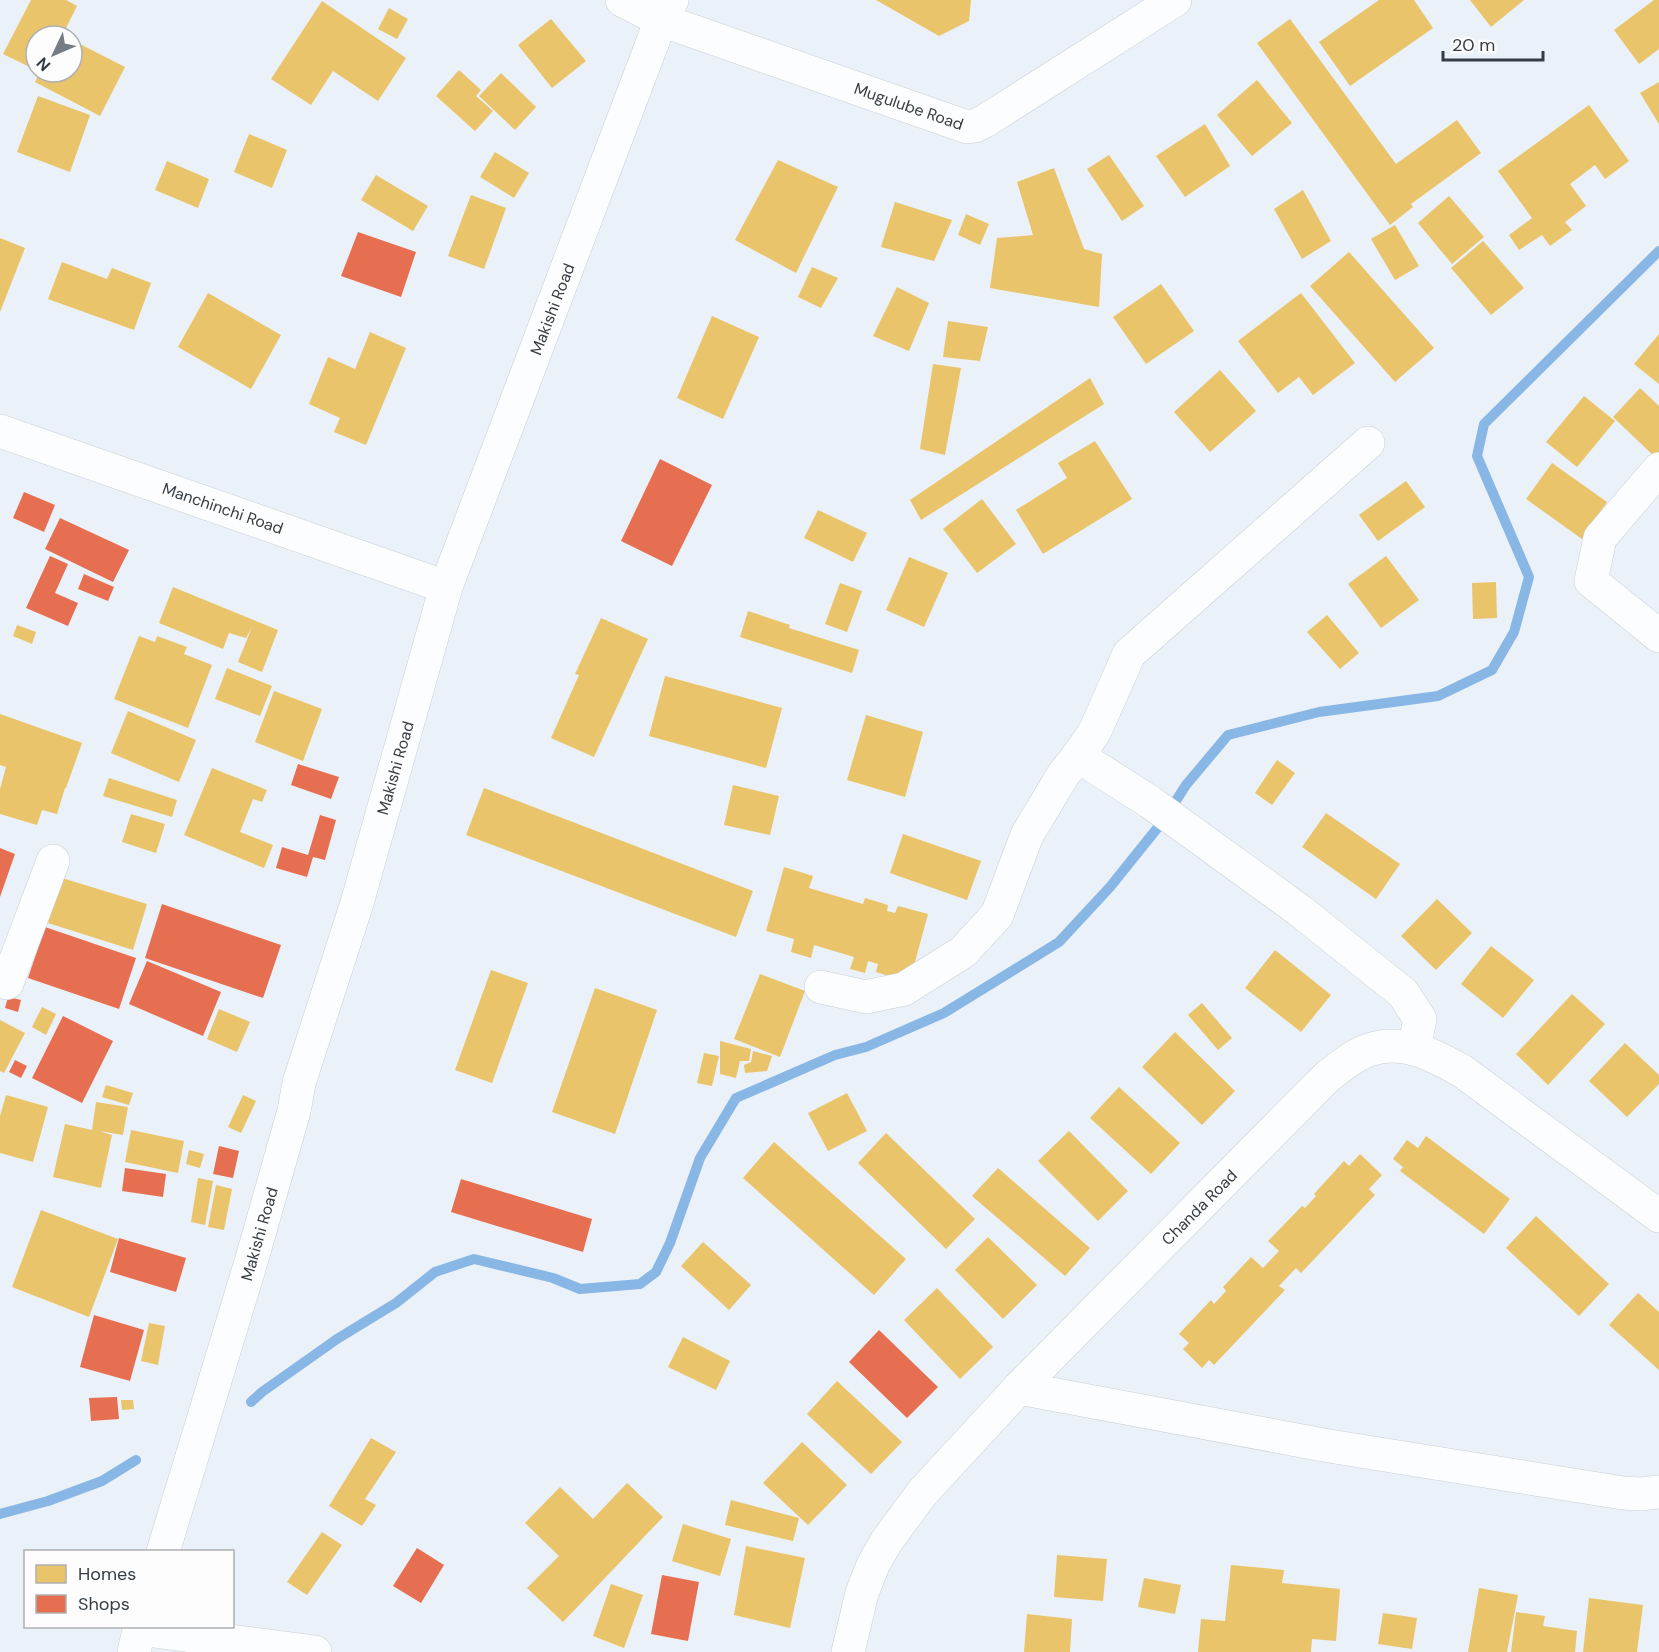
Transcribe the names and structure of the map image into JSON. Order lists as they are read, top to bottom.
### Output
{
  "streets": {
    "street": [
      "Mugulube Road",
      "Makishi Road",
      "Manchinchi Road",
      "Chanda Road"
    ]
  },
  "crossings": [
    ["Mugulube Road", "Makishi Road"],
    ["Makishi Road", "Manchinchi Road"]
  ],
  "legend": ["Homes", "Shops"],
  "scale_bar": "20 m",
  "north": "bottom left"
}
